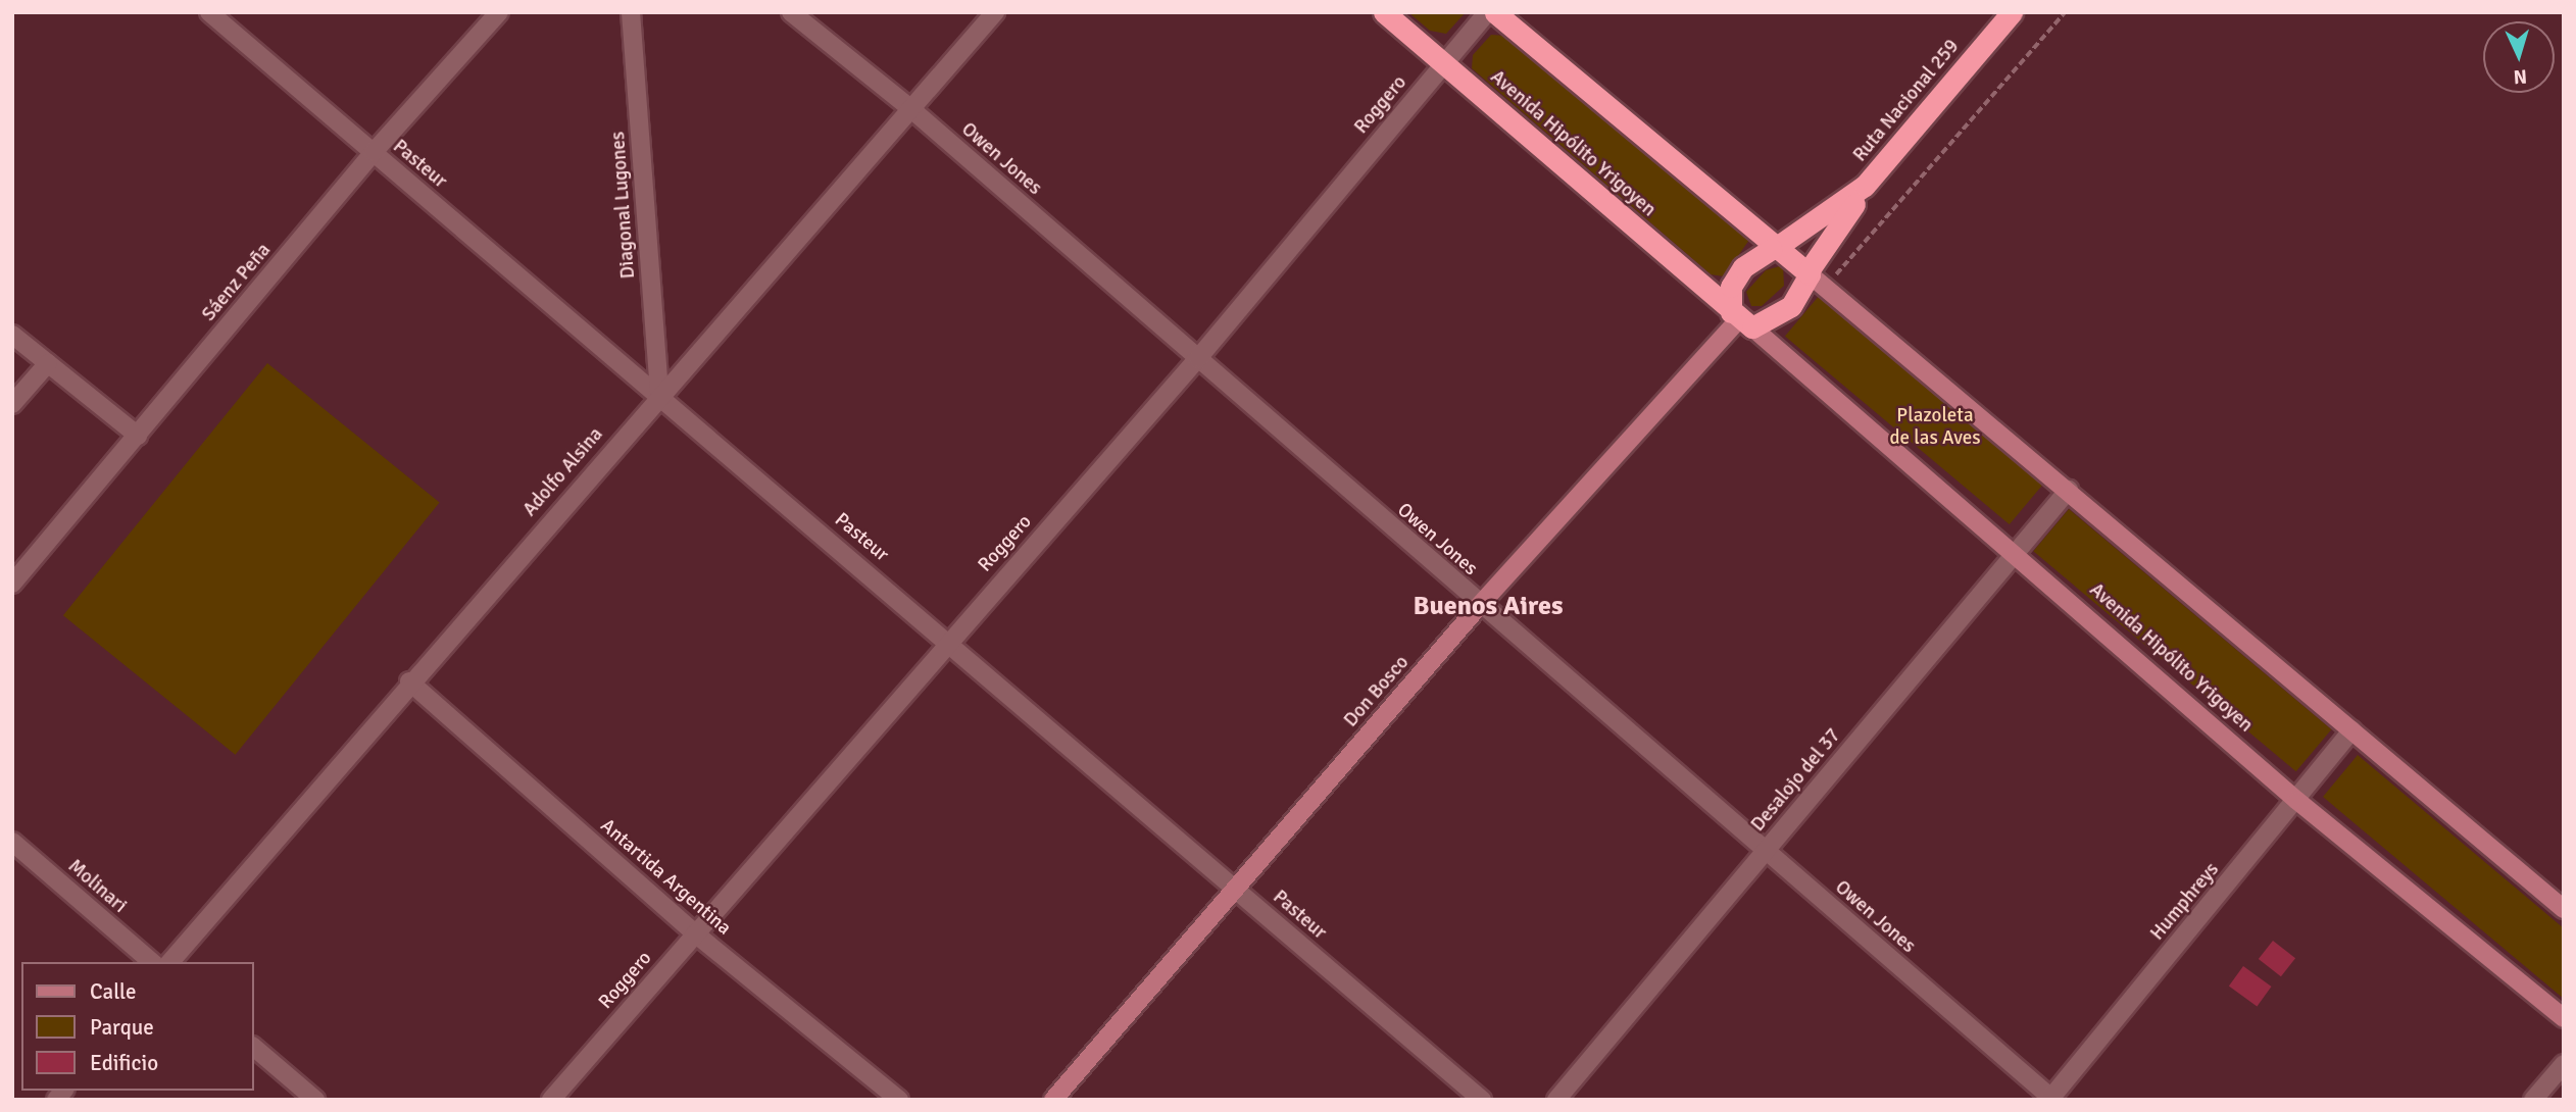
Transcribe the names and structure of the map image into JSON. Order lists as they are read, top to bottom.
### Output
{
  "streets": {
    "highway": ["Ruta Nacional 259", "Avenida Hipólito Yrigoyen"],
    "street": [
      "Roggero",
      "Owen Jones",
      "Pasteur",
      "Diagonal Lugones",
      "Sáenz Peña",
      "Adolfo Alsina",
      "Don Bosco",
      "Desalojo del 37",
      "Antartida Argentina",
      "Molinari",
      "Humphreys"
    ]
  },
  "crossings": [
    ["Ruta Nacional 259", "Avenida Hipólito Yrigoyen"],
    ["Ruta Nacional 259", "Don Bosco"],
    ["Roggero", "Avenida Hipólito Yrigoyen"],
    ["Roggero", "Owen Jones"],
    ["Roggero", "Pasteur"],
    ["Roggero", "Antartida Argentina"],
    ["Avenida Hipólito Yrigoyen", "Don Bosco"],
    ["Avenida Hipólito Yrigoyen", "Desalojo del 37"],
    ["Avenida Hipólito Yrigoyen", "Humphreys"],
    ["Owen Jones", "Adolfo Alsina"],
    ["Owen Jones", "Don Bosco"],
    ["Owen Jones", "Desalojo del 37"],
    ["Owen Jones", "Humphreys"],
    ["Pasteur", "Diagonal Lugones"],
    ["Pasteur", "Sáenz Peña"],
    ["Pasteur", "Adolfo Alsina"],
    ["Pasteur", "Don Bosco"],
    ["Diagonal Lugones", "Adolfo Alsina"],
    ["Adolfo Alsina", "Antartida Argentina"]
  ],
  "districts": ["Buenos Aires"],
  "parks": ["Plazoleta de las Aves"],
  "legend": ["Calle", "Parque", "Edificio"],
  "north": "bottom"
}
